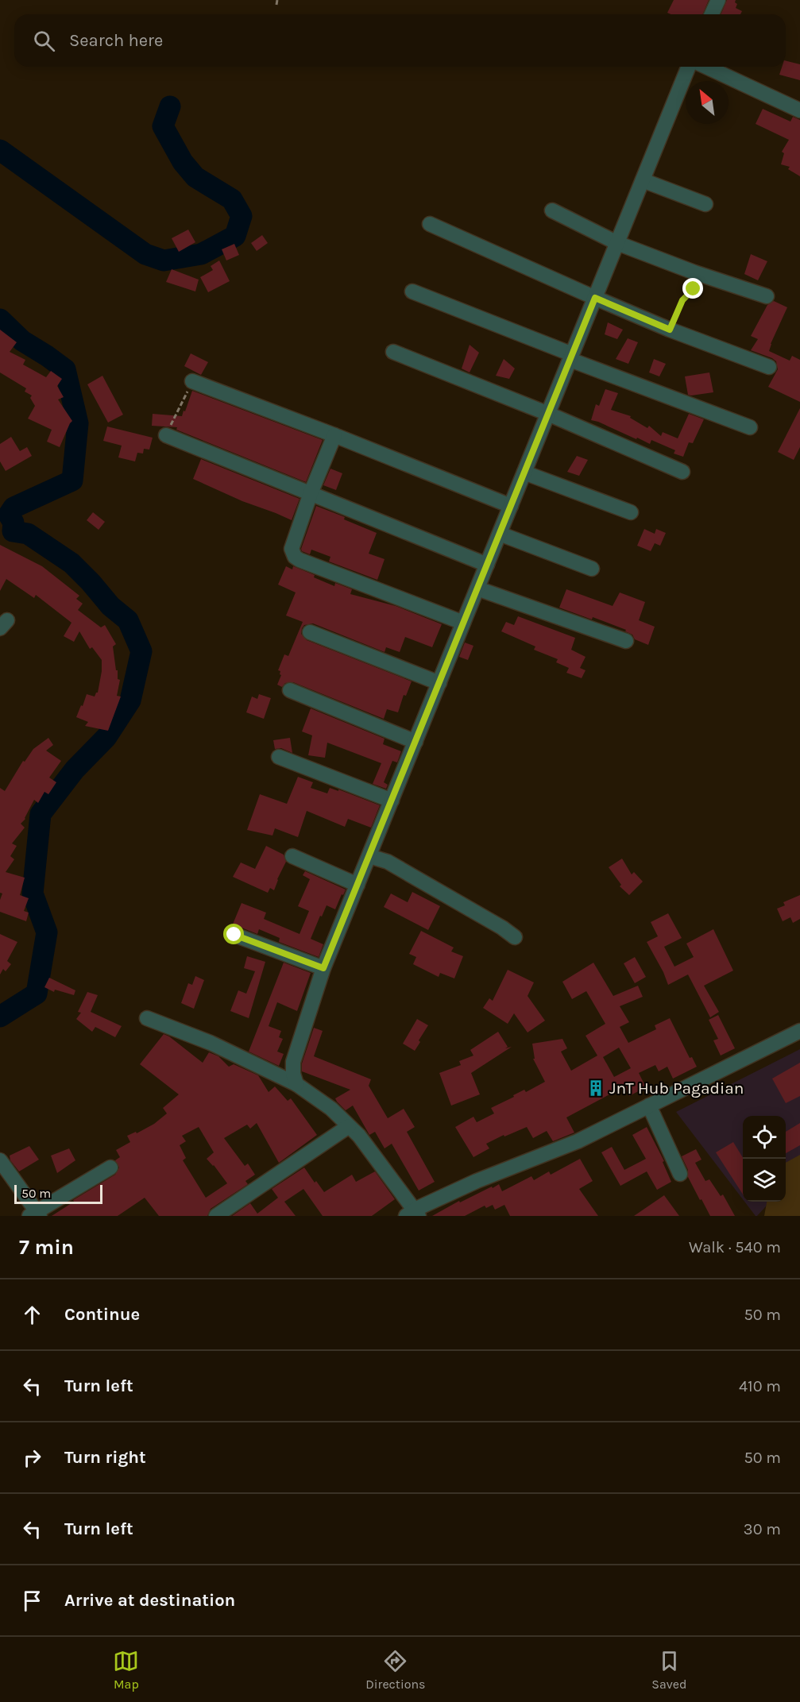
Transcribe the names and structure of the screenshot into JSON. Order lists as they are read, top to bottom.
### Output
{
  "places": {
    "building": ["JnT Hub Pagadian"]
  },
  "scale_bar": "50 m",
  "north": "top left",
  "page": {
    "search": "Search here",
    "scale": "50 m",
    "heading": ["7 min", "Walk · 540 m"],
    "list": [
      ["Continue", "50 m"],
      ["Turn left", "410 m"],
      ["Turn right", "50 m"],
      ["Turn left", "30 m"],
      "Arrive at destination"
    ],
    "nav": ["Map", "Directions", "Saved"]
  }
}
